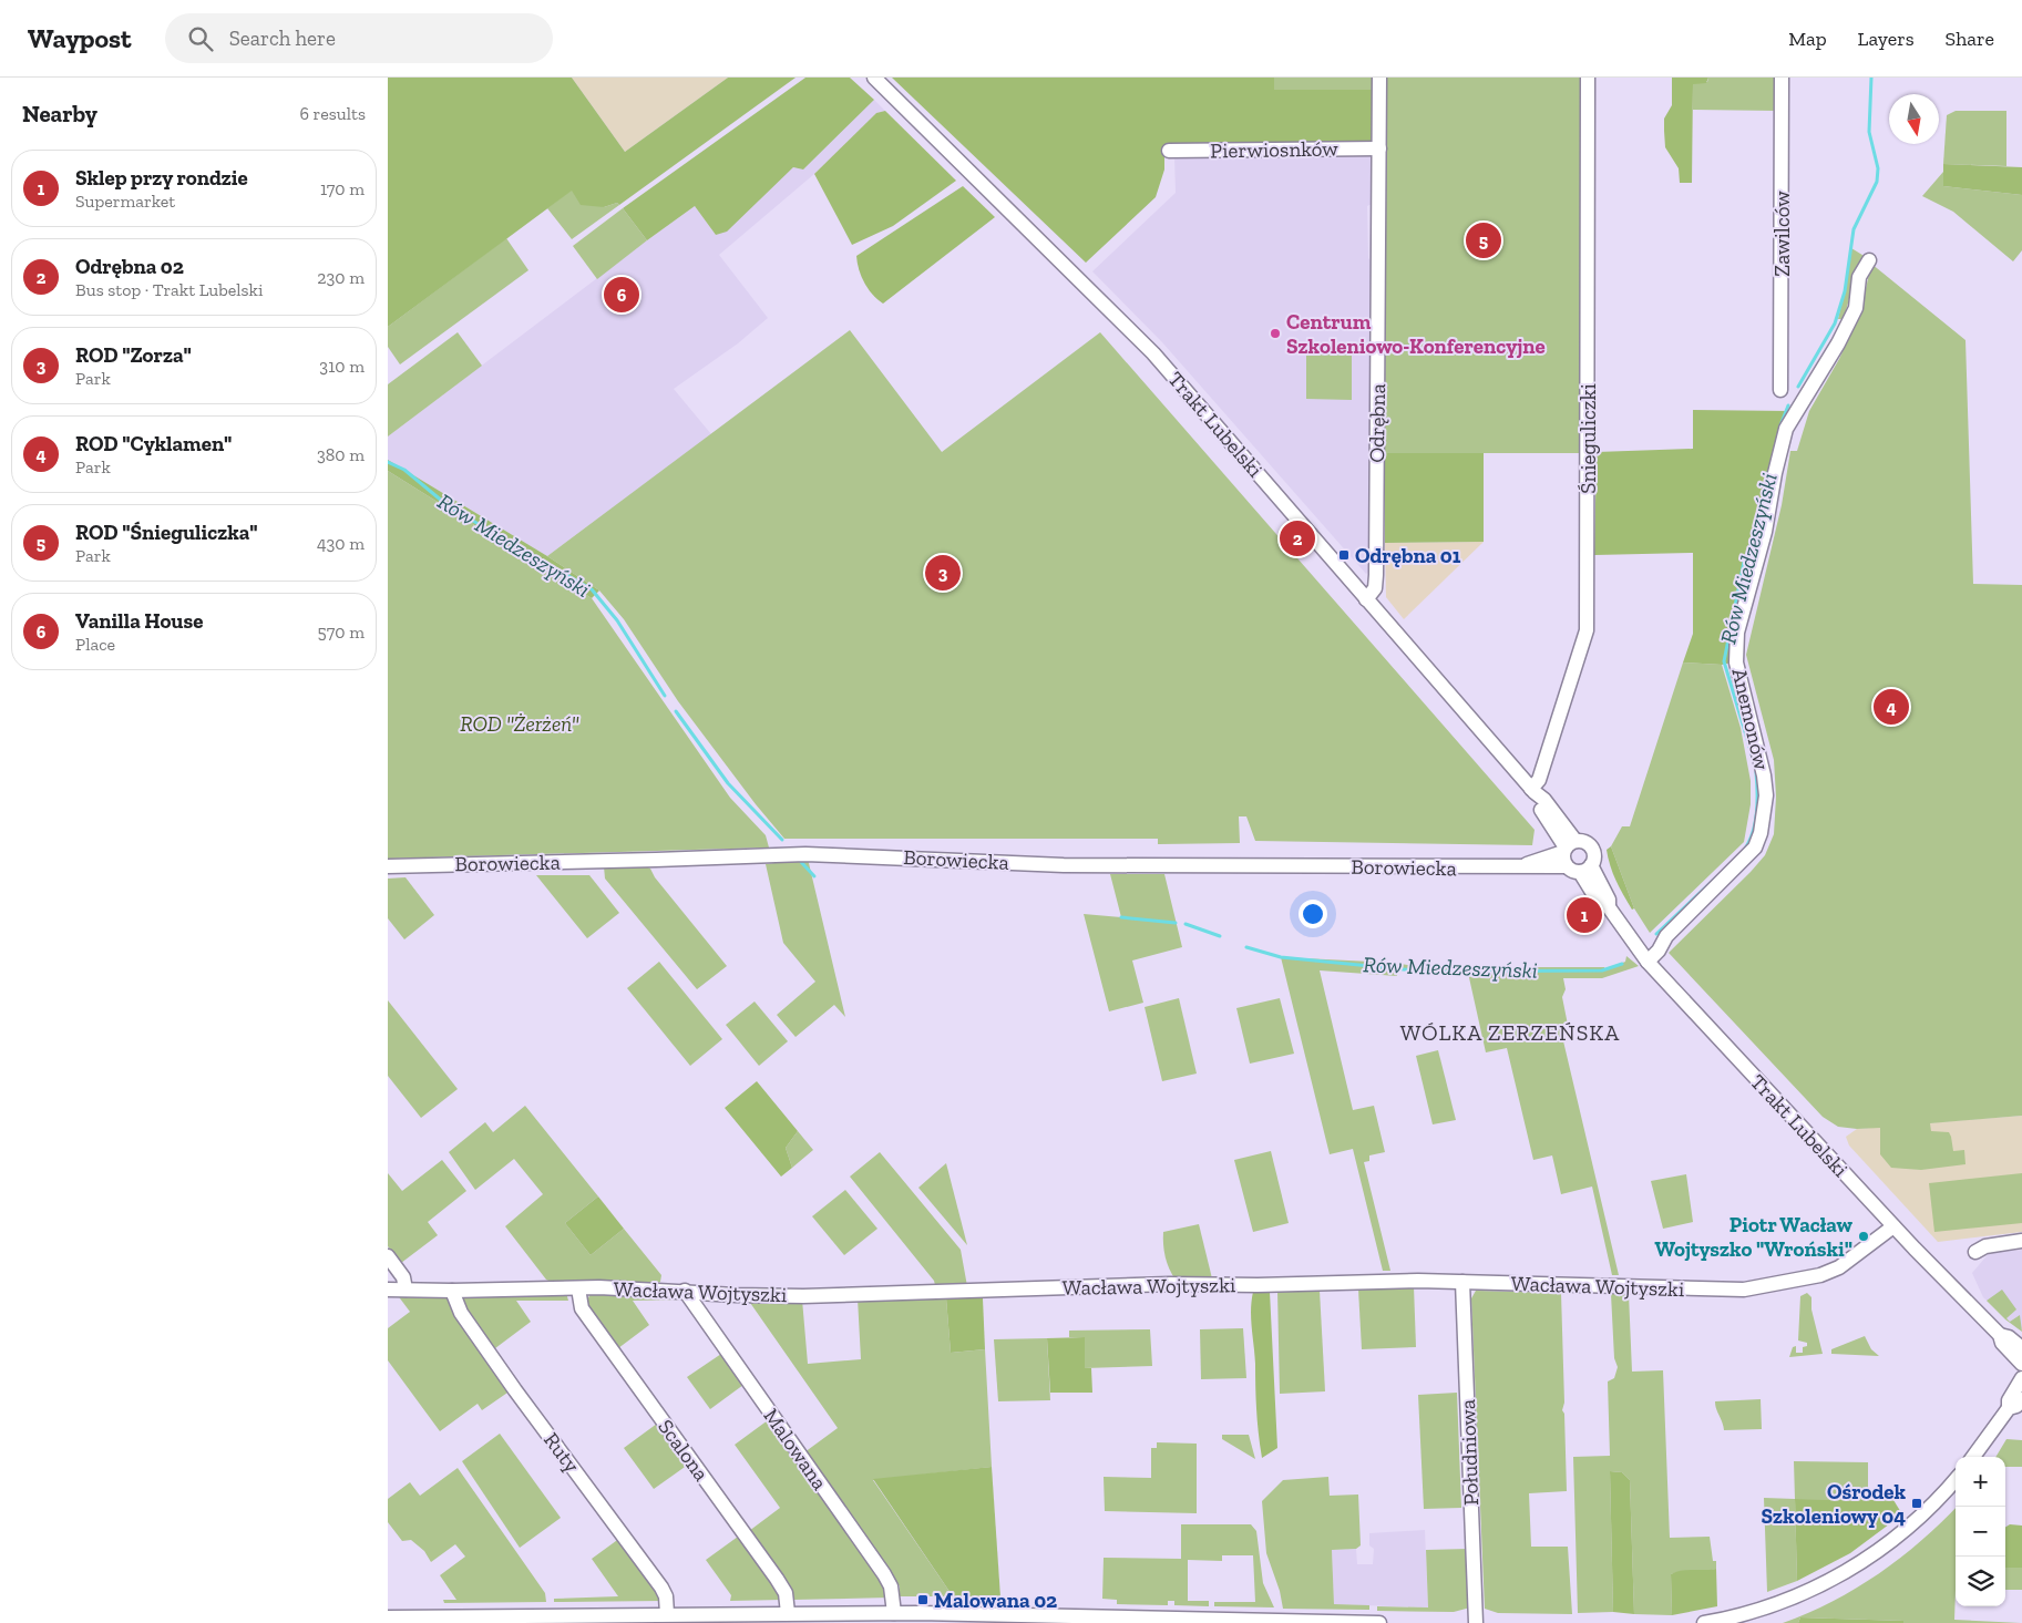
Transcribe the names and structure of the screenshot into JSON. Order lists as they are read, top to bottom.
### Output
{
  "streets": {
    "street": [
      "Pierwiosnków",
      "Zawilców",
      "Odrębna",
      "Trakt Lubelski",
      "Śnieguliczki",
      "Anemonów",
      "Borowiecka",
      "Wacława Wojtyszki",
      "Malowana",
      "Scalona",
      "Ruty",
      "Południowa"
    ]
  },
  "crossings": [
    ["Pierwiosnków", "Odrębna"],
    ["Odrębna", "Trakt Lubelski"],
    ["Trakt Lubelski", "Śnieguliczki"],
    ["Trakt Lubelski", "Anemonów"],
    ["Trakt Lubelski", "Borowiecka"],
    ["Trakt Lubelski", "Wacława Wojtyszki"],
    ["Wacława Wojtyszki", "Malowana"],
    ["Wacława Wojtyszki", "Scalona"],
    ["Wacława Wojtyszki", "Ruty"],
    ["Wacława Wojtyszki", "Południowa"]
  ],
  "districts": ["WÓLKA ZERZEŃSKA"],
  "water": ["Rów Miedzeszyński"],
  "parks": ["ROD \"Żerżeń\""],
  "places": {
    "other": ["Centrum Szkoleniowo-Konferencyjne", "Piotr Wacław Wojtyszko \"Wroński\""],
    "transit": ["Odrębna 01", "Ośrodek Szkoleniowy 04", "Malowana 02"]
  },
  "north": "bottom",
  "page": {
    "header": "Waypost",
    "search": "Search here",
    "nav": ["Map", "Layers", "Share"],
    "heading": ["Nearby", "6 results"],
    "list": [
      {
        "mark": "1",
        "name": "Sklep przy rondzie",
        "note": "Supermarket",
        "value": "170 m"
      },
      {
        "mark": "2",
        "name": "Odrębna 02",
        "note": "Bus stop · Trakt Lubelski",
        "value": "230 m"
      },
      {
        "mark": "3",
        "name": "ROD \"Zorza\"",
        "note": "Park",
        "value": "310 m"
      },
      {
        "mark": "4",
        "name": "ROD \"Cyklamen\"",
        "note": "Park",
        "value": "380 m"
      },
      {
        "mark": "5",
        "name": "ROD \"Śnieguliczka\"",
        "note": "Park",
        "value": "430 m"
      },
      {
        "mark": "6",
        "name": "Vanilla House",
        "note": "Place",
        "value": "570 m"
      }
    ],
    "pins": [
      "5",
      "6",
      "2",
      "3",
      "4",
      "1"
    ],
    "map_buttons": ["+", "−"]
  }
}
